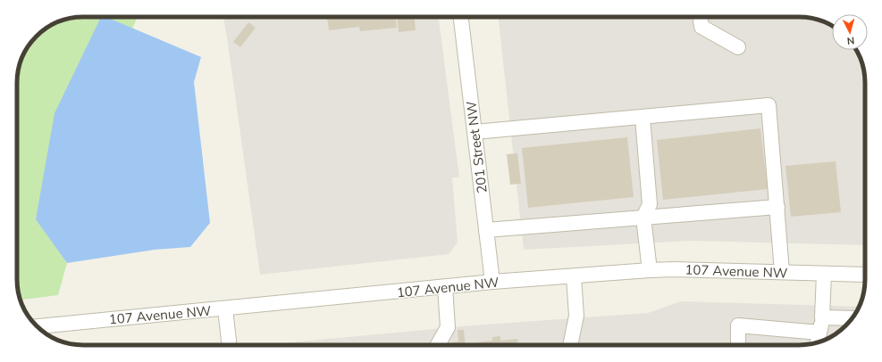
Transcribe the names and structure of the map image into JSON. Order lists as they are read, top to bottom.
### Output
{
  "streets": {
    "street": ["201 Street NW", "107 Avenue NW"]
  },
  "crossings": [
    ["201 Street NW", "107 Avenue NW"]
  ],
  "north": "bottom"
}
